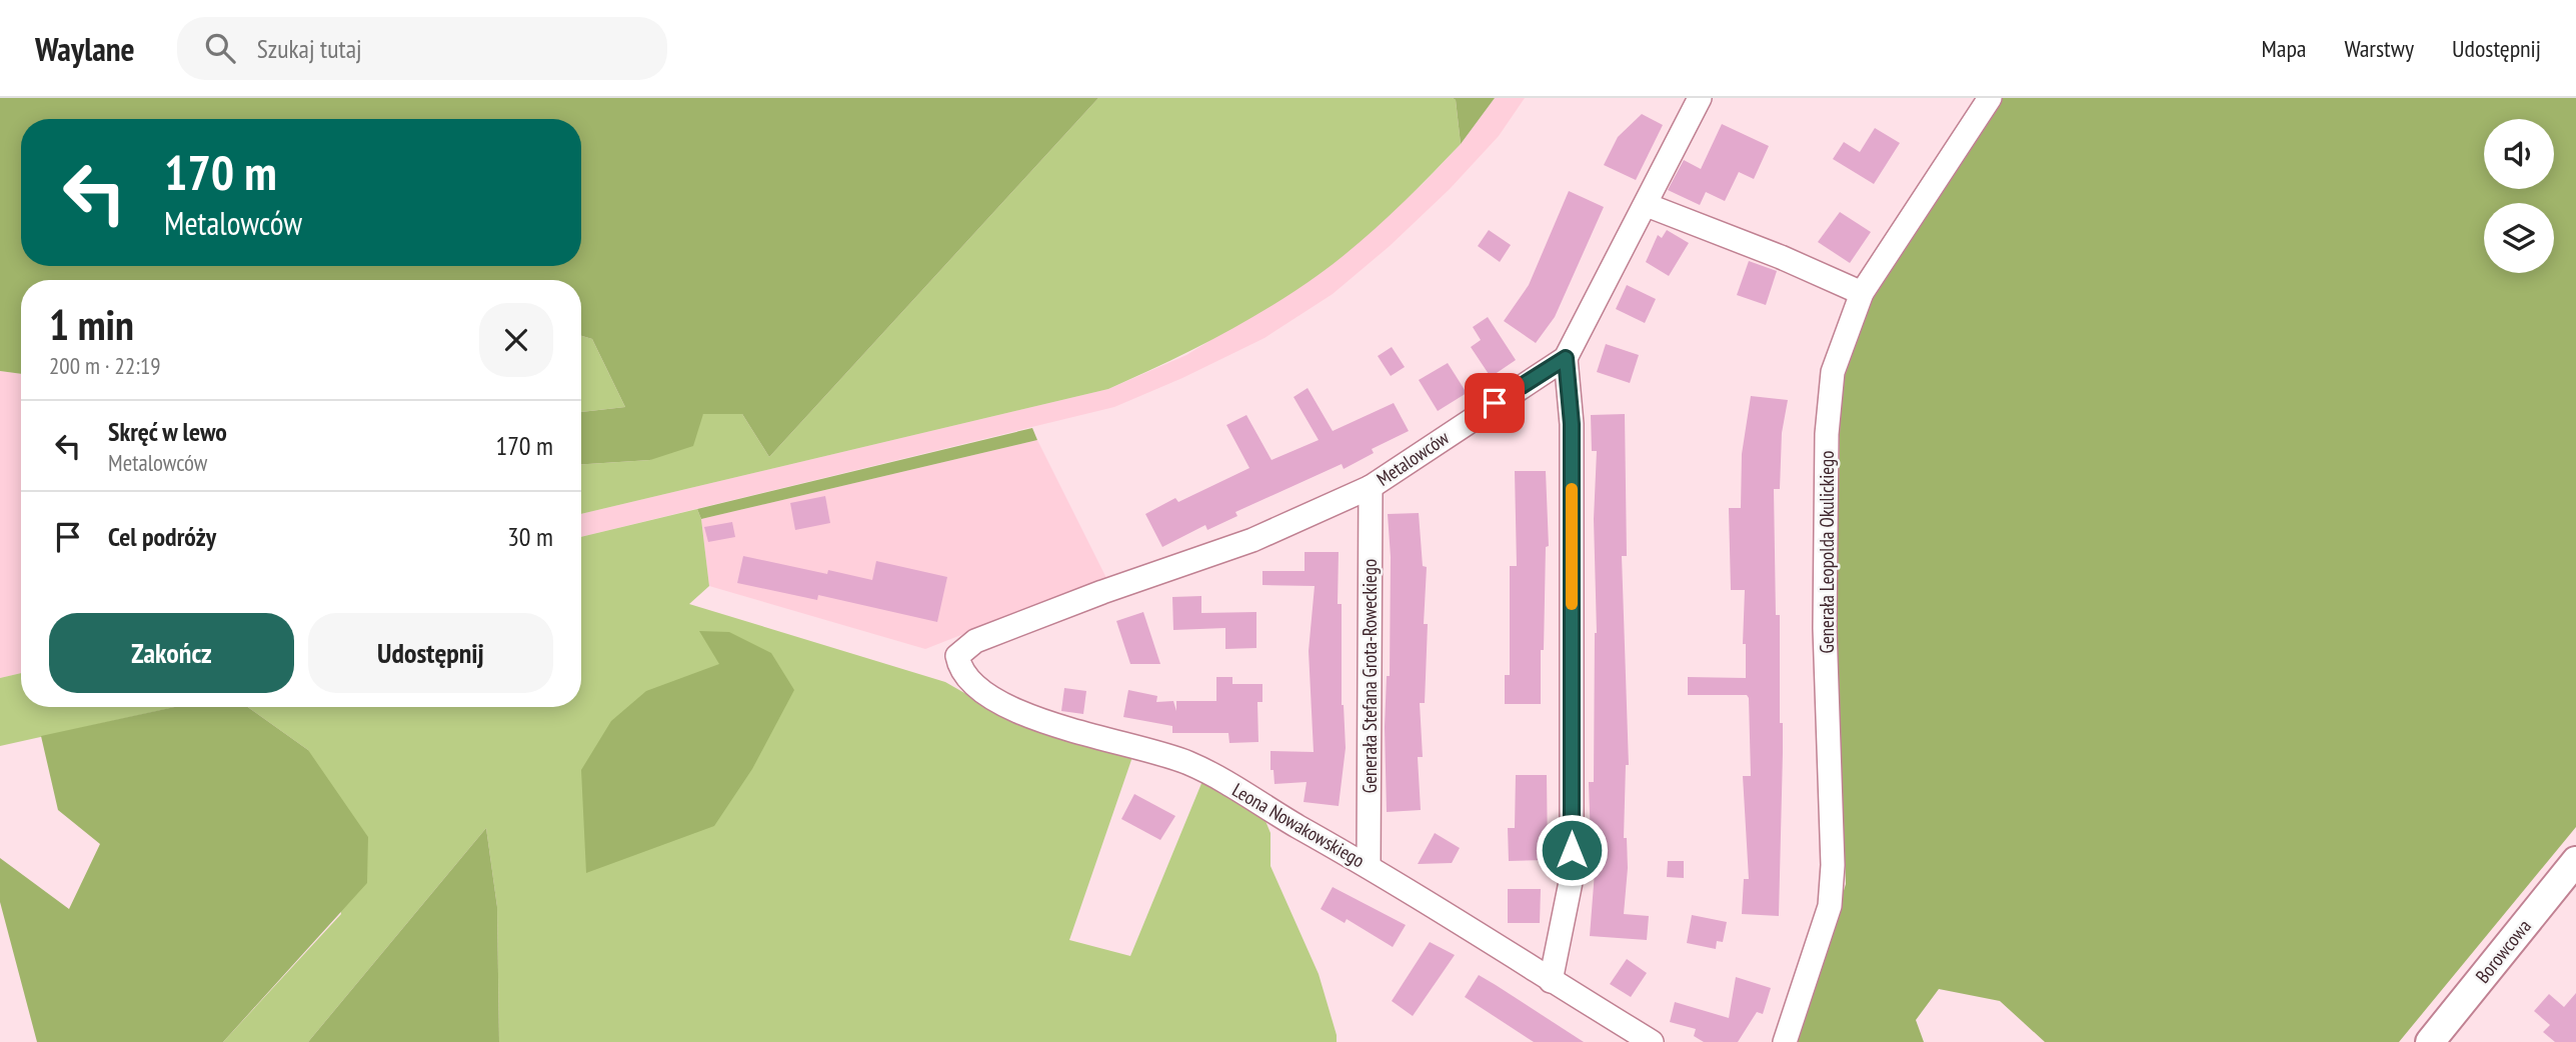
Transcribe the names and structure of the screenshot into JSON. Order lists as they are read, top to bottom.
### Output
{
  "streets": {
    "street": [
      "Metalowców",
      "Generała Leopolda Okulickiego",
      "Generała Stefana Grota-Roweckiego",
      "Leona Nowakowskiego",
      "Borowcowa"
    ]
  },
  "crossings": [
    ["Metalowców", "Generała Stefana Grota-Roweckiego"],
    ["Metalowców", "Leona Nowakowskiego"],
    ["Generała Stefana Grota-Roweckiego", "Leona Nowakowskiego"]
  ],
  "page": {
    "header": "Waylane",
    "search": "Szukaj tutaj",
    "nav": ["Mapa", "Warstwy", "Udostępnij"],
    "turn": ["170 m", "Metalowców"],
    "heading": ["1 min", "200 m · 22:19"],
    "list": [
      {
        "name": "Skręć w lewo",
        "note": "Metalowców",
        "value": "170 m"
      },
      {
        "name": "Cel podróży",
        "value": "30 m"
      }
    ],
    "buttons": ["Zakończ", "Udostępnij"]
  }
}
